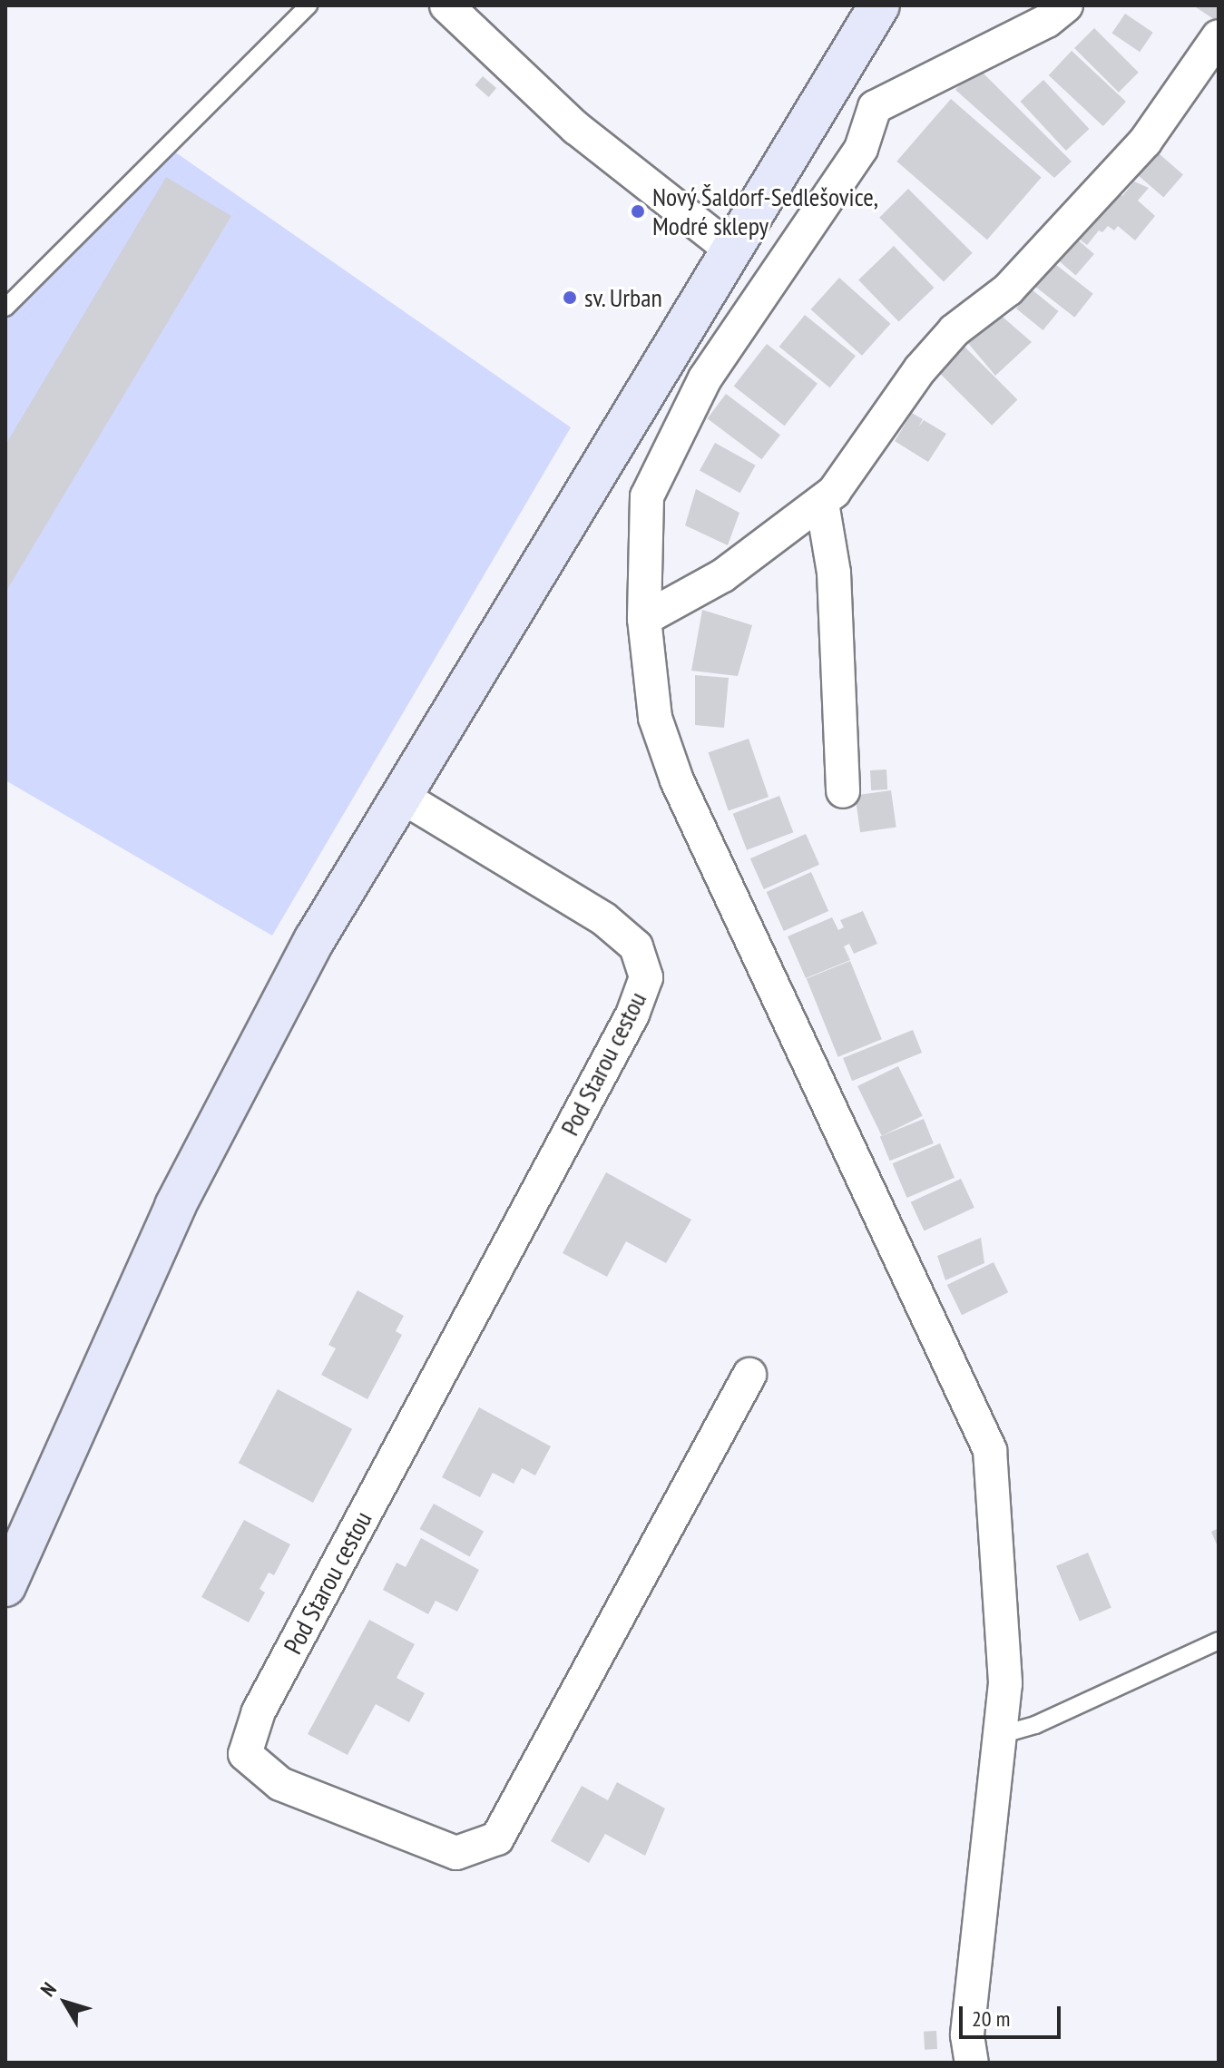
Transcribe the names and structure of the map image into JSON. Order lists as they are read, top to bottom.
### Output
{
  "streets": {
    "street": ["Pod Starou cestou"]
  },
  "places": ["Nový Šaldorf-Sedlešovice, Modré sklepy", "sv. Urban"],
  "scale_bar": "20 m",
  "north": "top left"
}
